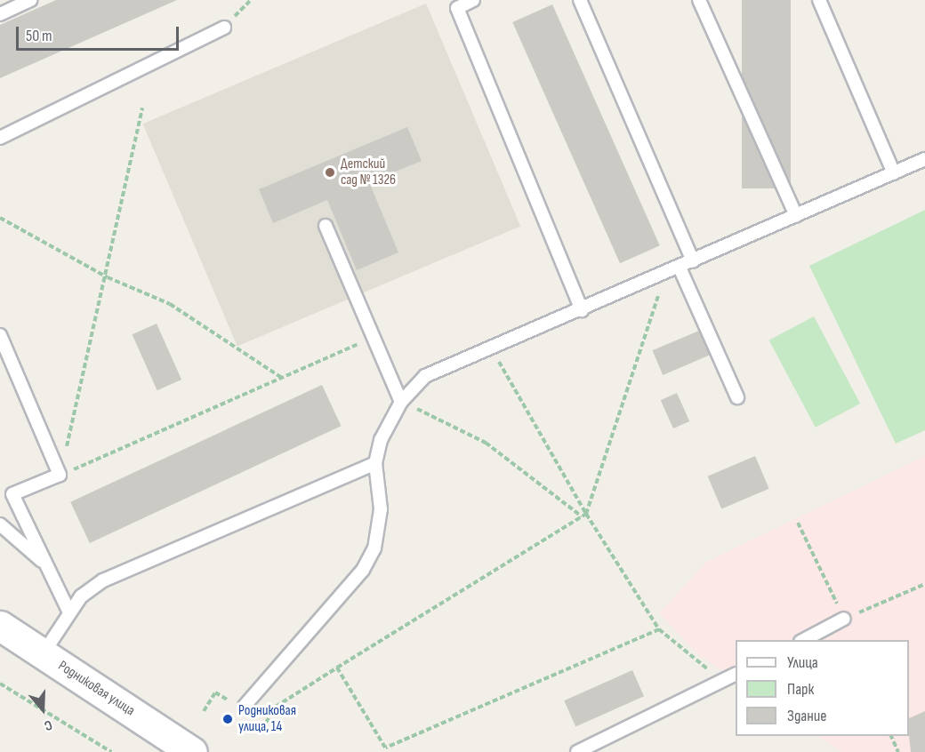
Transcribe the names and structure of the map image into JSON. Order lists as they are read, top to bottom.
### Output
{
  "streets": {
    "main road": ["Родниковая улица"]
  },
  "places": ["Детский сад № 1326", "Родниковая улица, 14"],
  "legend": ["Улица", "Парк", "Здание"],
  "scale_bar": "50 m",
  "north": "bottom"
}
